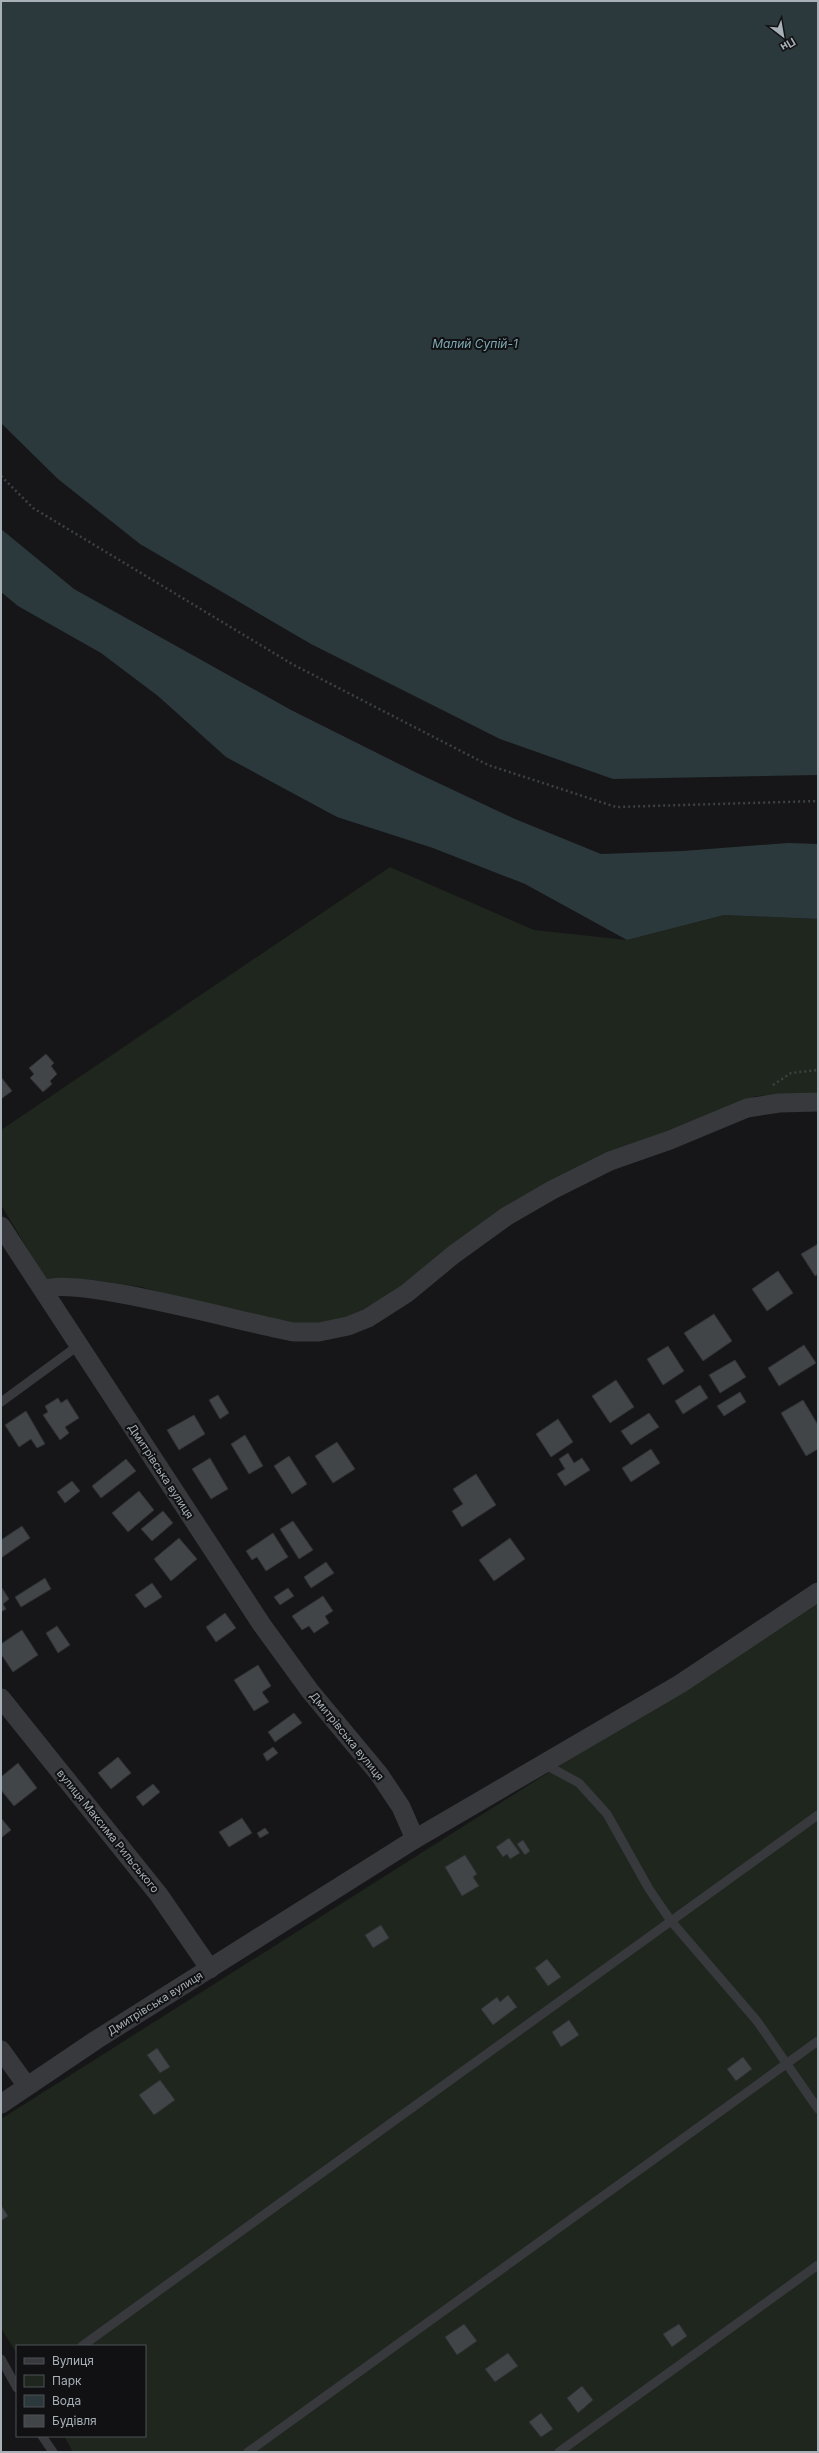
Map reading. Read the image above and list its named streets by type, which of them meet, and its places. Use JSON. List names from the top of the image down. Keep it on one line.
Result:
{"streets":{"street":["Дмитрівська вулиця","вулиця Максима Рильського"]},"crossings":[["Дмитрівська вулиця","вулиця Максима Рильського"]],"water":["Малий Супій-1"],"legend":["Вулиця","Парк","Вода","Будівля"],"north":"bottom right"}
